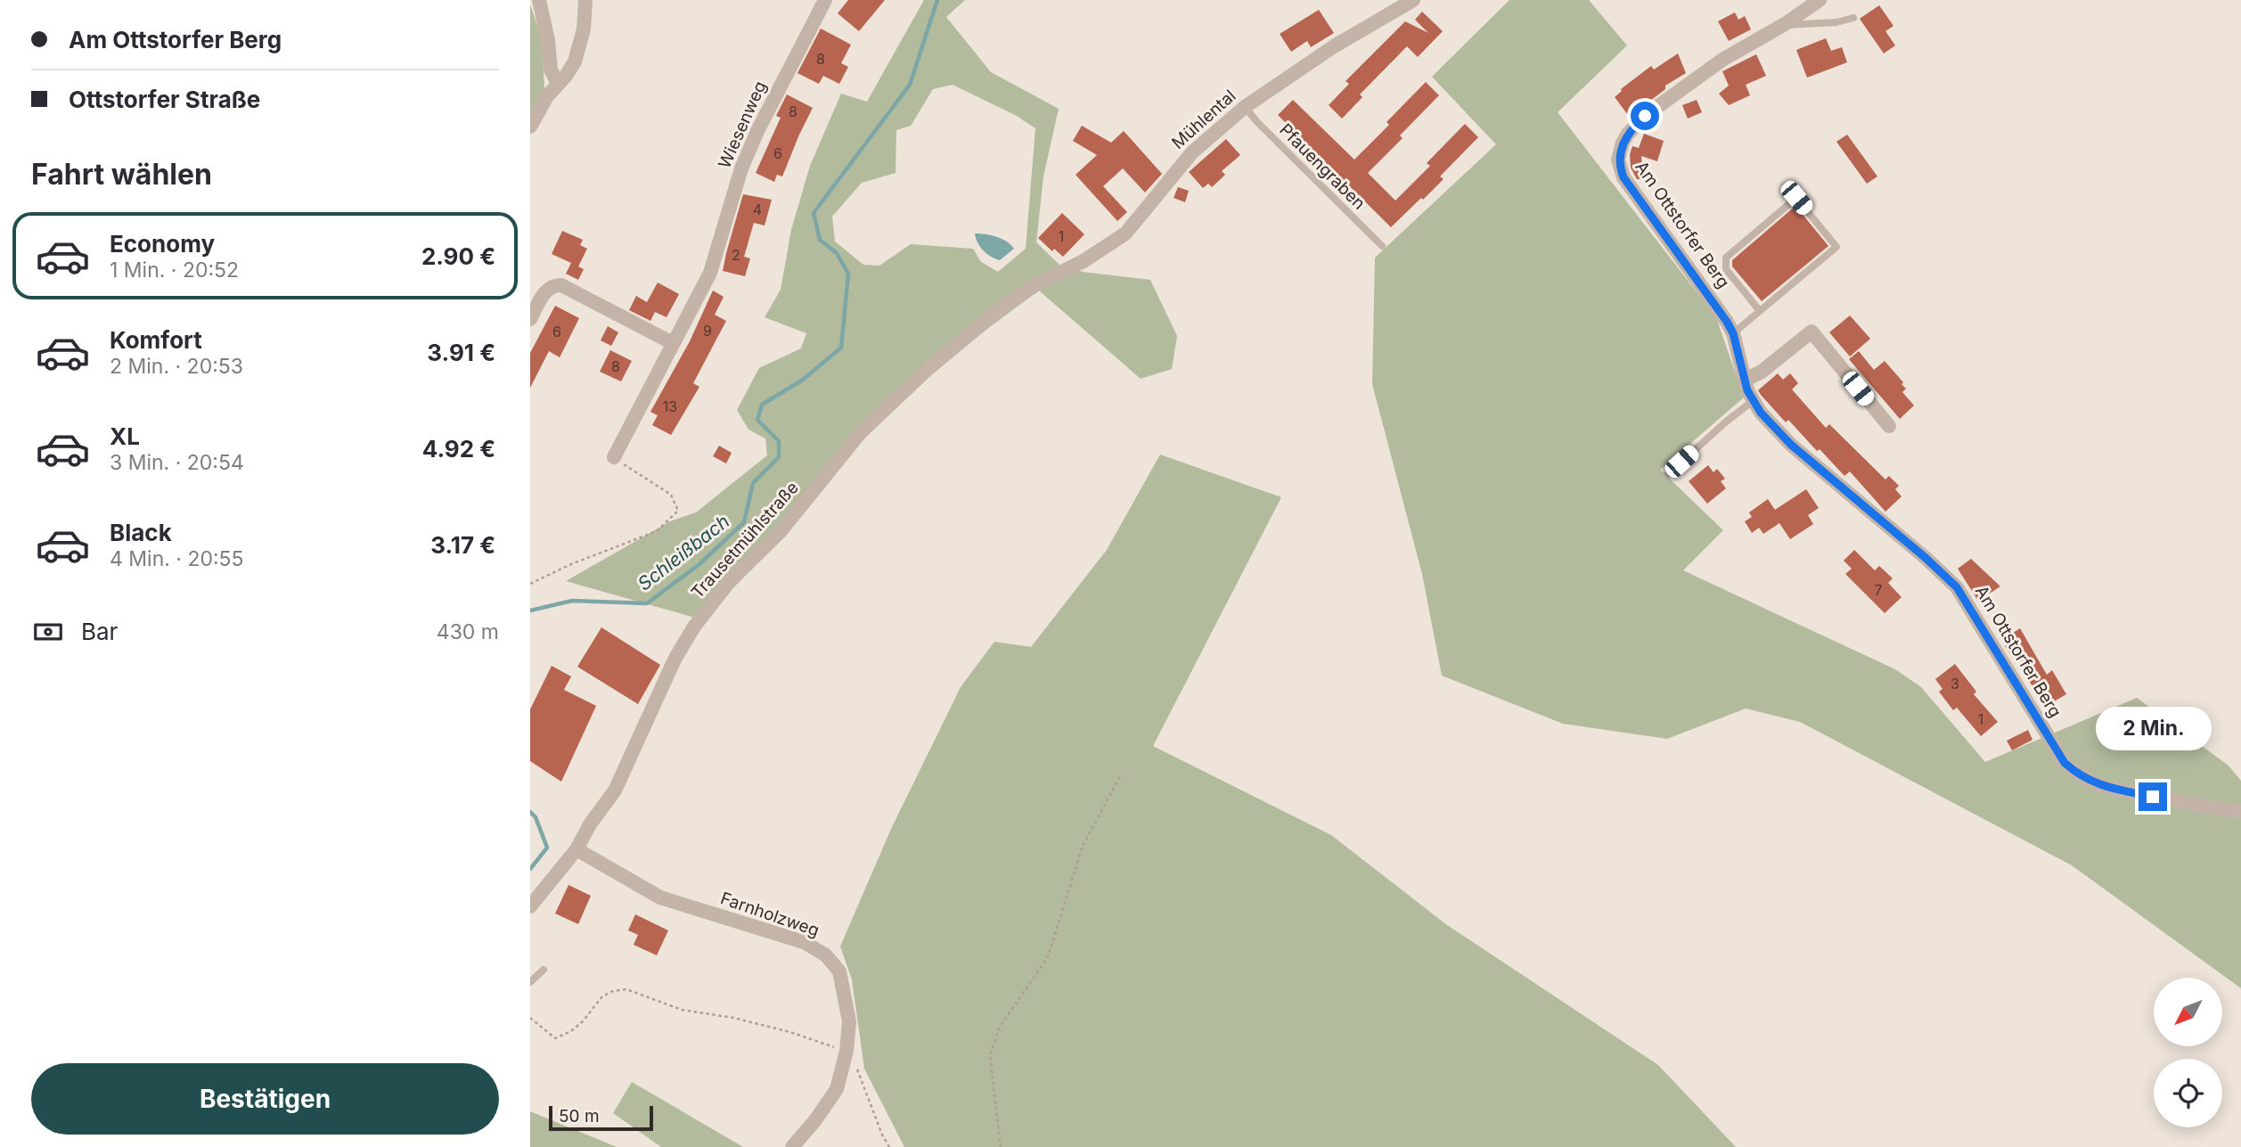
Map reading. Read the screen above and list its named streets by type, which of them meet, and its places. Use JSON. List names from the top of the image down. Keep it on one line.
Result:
{"streets":{"street":["Mühlental","Wiesenweg","Am Ottstorfer Berg","Trausetmühlstraße","Farnholzweg"],"lane":["Pfauengraben"]},"crossings":[["Mühlental","Pfauengraben"],["Mühlental","Trausetmühlstraße"],["Trausetmühlstraße","Farnholzweg"]],"water":["Schleißbach"],"house_numbers":["8","8","6","4","1","2","9","6","8","13","7","3","1"],"scale_bar":"50 m","north":"bottom left","page":{"banner":["Am Ottstorfer Berg","Ottstorfer Straße"],"heading":"Fahrt wählen","list":[{"name":"Economy","note":"1 Min. · 20:52","value":"2.90 €"},{"name":"Komfort","note":"2 Min. · 20:53","value":"3.91 €"},{"name":"XL","note":"3 Min. · 20:54","value":"4.92 €"},{"name":"Black","note":"4 Min. · 20:55","value":"3.17 €"}],"pay":["Bar","430 m"],"bubble":"2 Min.","buttons":"Bestätigen","scale":"50 m"}}
